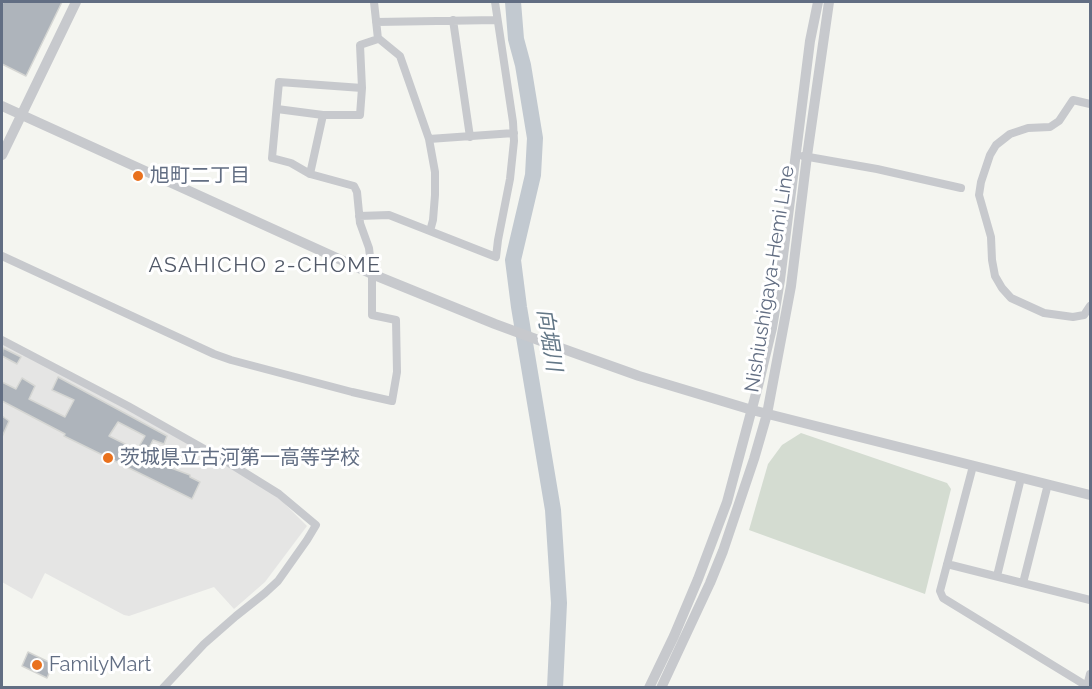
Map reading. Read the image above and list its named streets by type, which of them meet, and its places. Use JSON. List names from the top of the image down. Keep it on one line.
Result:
{"streets":{"street":["Nishiushigaya-Hemi Line"]},"districts":["ASAHICHO 2-CHOME"],"water":["向堀川"],"places":["旭町二丁目","茨城県立古河第一高等学校","FamilyMart"]}
